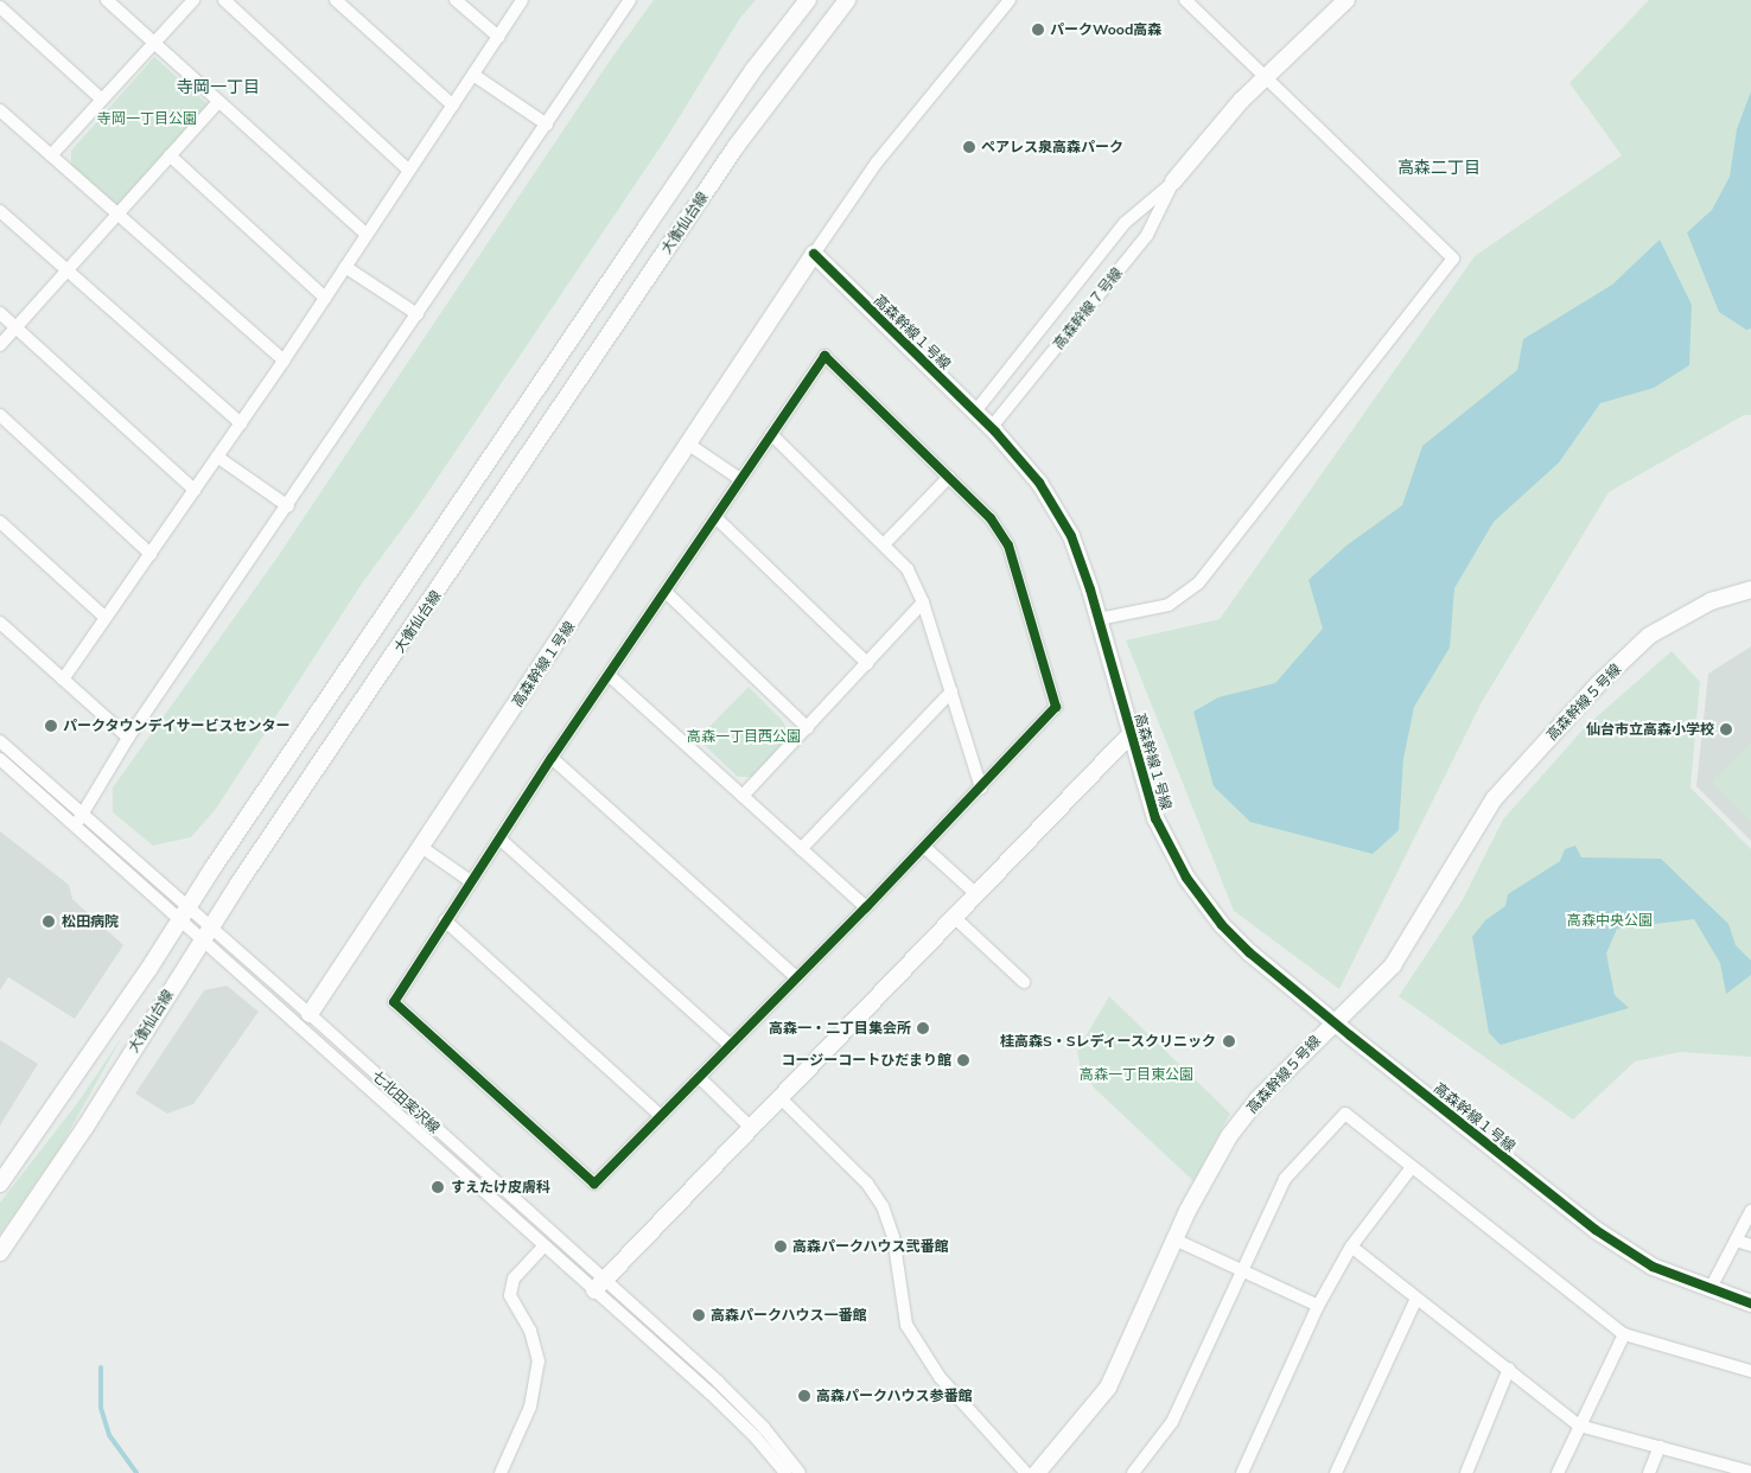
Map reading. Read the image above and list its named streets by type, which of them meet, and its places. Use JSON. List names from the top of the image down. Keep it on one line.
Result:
{"streets":{"street":["大衡仙台線","高森幹線７号線","高森幹線１号線","高森幹線５号線","七北田実沢線"]},"crossings":[["大衡仙台線","七北田実沢線"],["高森幹線７号線","高森幹線１号線"],["高森幹線１号線","高森幹線５号線"],["高森幹線１号線","七北田実沢線"]],"districts":["寺岡一丁目","高森二丁目"],"parks":["寺岡一丁目公園","高森一丁目西公園","高森中央公園","高森一丁目東公園"],"places":["パークWood高森","ペアレス泉高森パーク","パークタウンデイサービスセンター","仙台市立高森小学校","松田病院","高森一・二丁目集会所","桂高森S・Sレディースクリニック","コージーコートひだまり館","すえたけ皮膚科","高森パークハウス弐番館","高森パークハウス一番館","高森パークハウス参番館"]}
